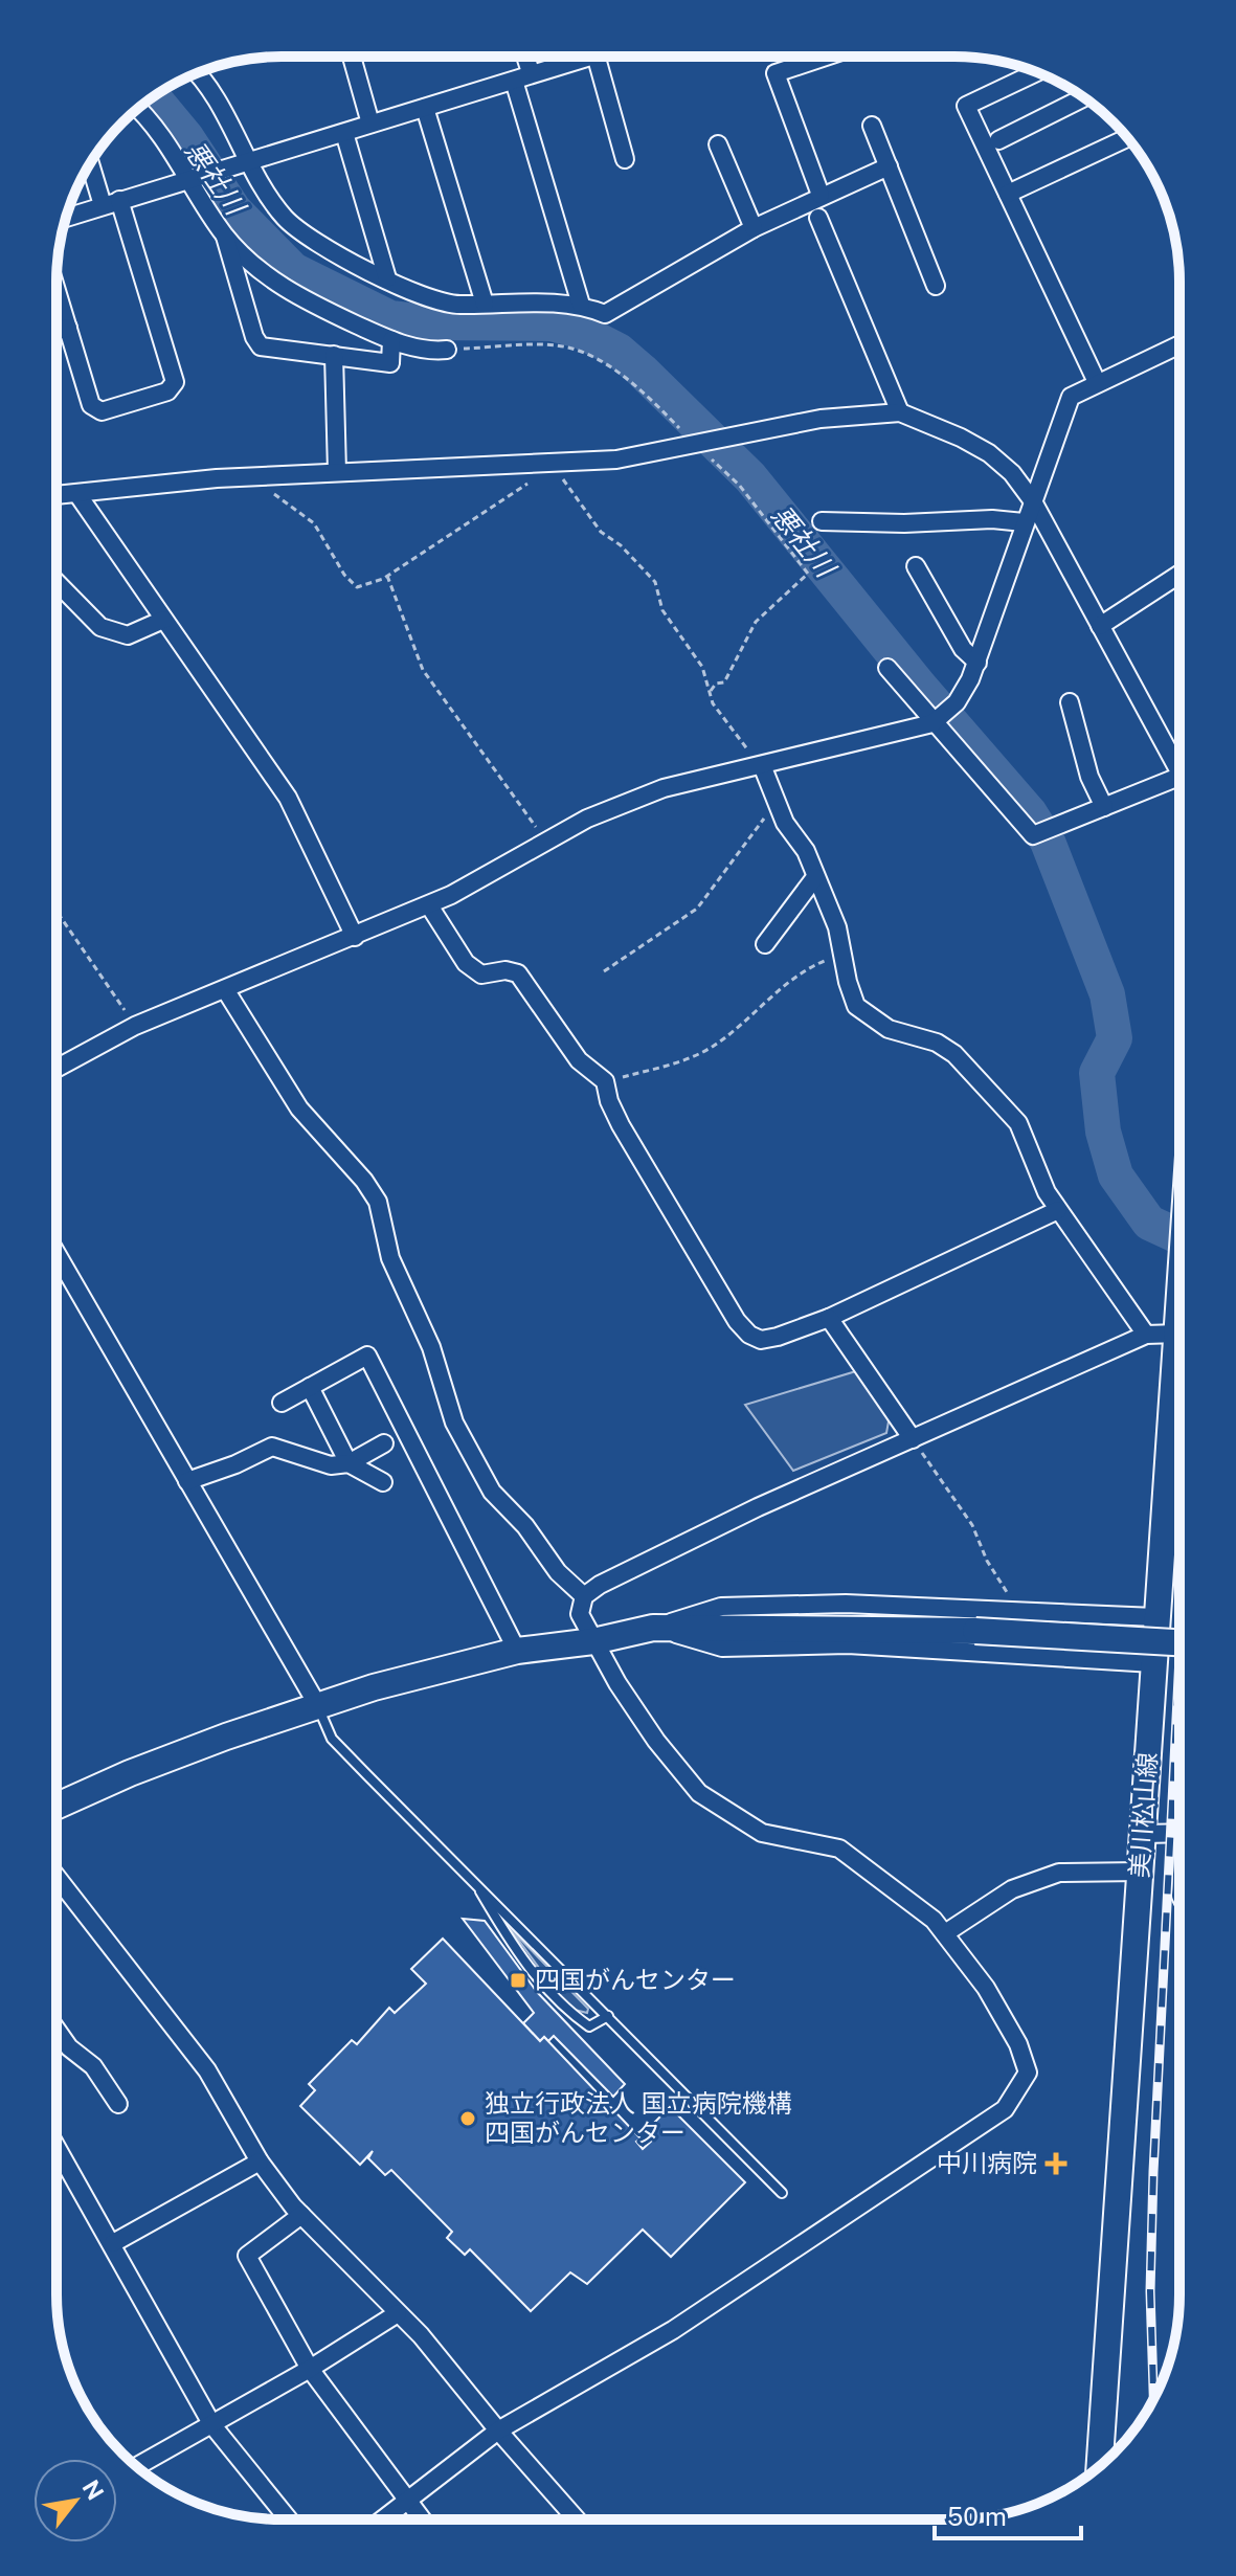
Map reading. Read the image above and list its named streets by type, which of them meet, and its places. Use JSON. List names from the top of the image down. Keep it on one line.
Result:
{"streets":{"main road":["美川松山線"]},"water":["悪社川"],"places":{"transit":["四国がんセンター"],"other":["独立行政法人 国立病院機構 四国がんセンター"],"health":["中川病院"]},"scale_bar":"50 m","north":"top right"}
